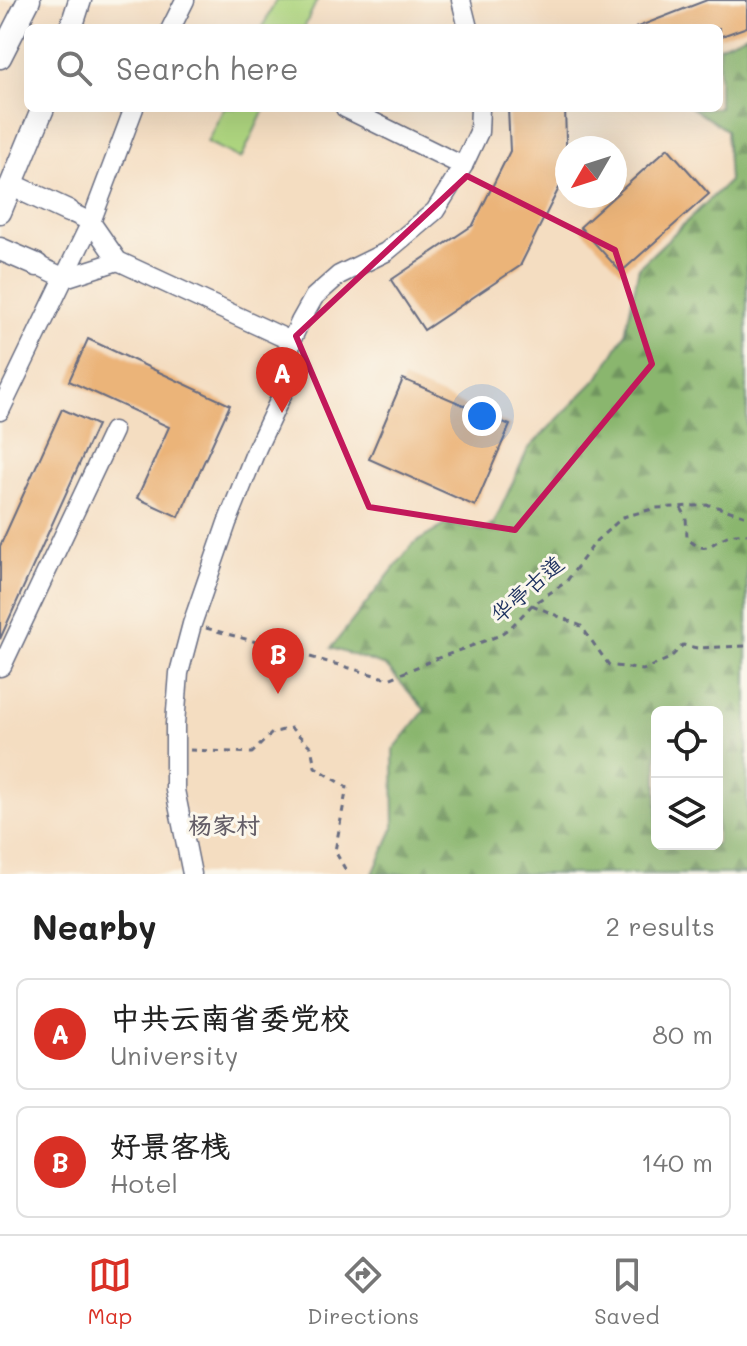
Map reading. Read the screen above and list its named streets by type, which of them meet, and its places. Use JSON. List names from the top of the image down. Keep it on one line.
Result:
{"streets":{"path":["华亭古道"]},"districts":["杨家村"],"north":"bottom left","page":{"search":"Search here","pins":["A","B"],"heading":["Nearby","2 results"],"list":[{"mark":"A","name":"中共云南省委党校","note":"University","value":"80 m"},{"mark":"B","name":"好景客栈","note":"Hotel","value":"140 m"}],"nav":["Map","Directions","Saved"]}}
